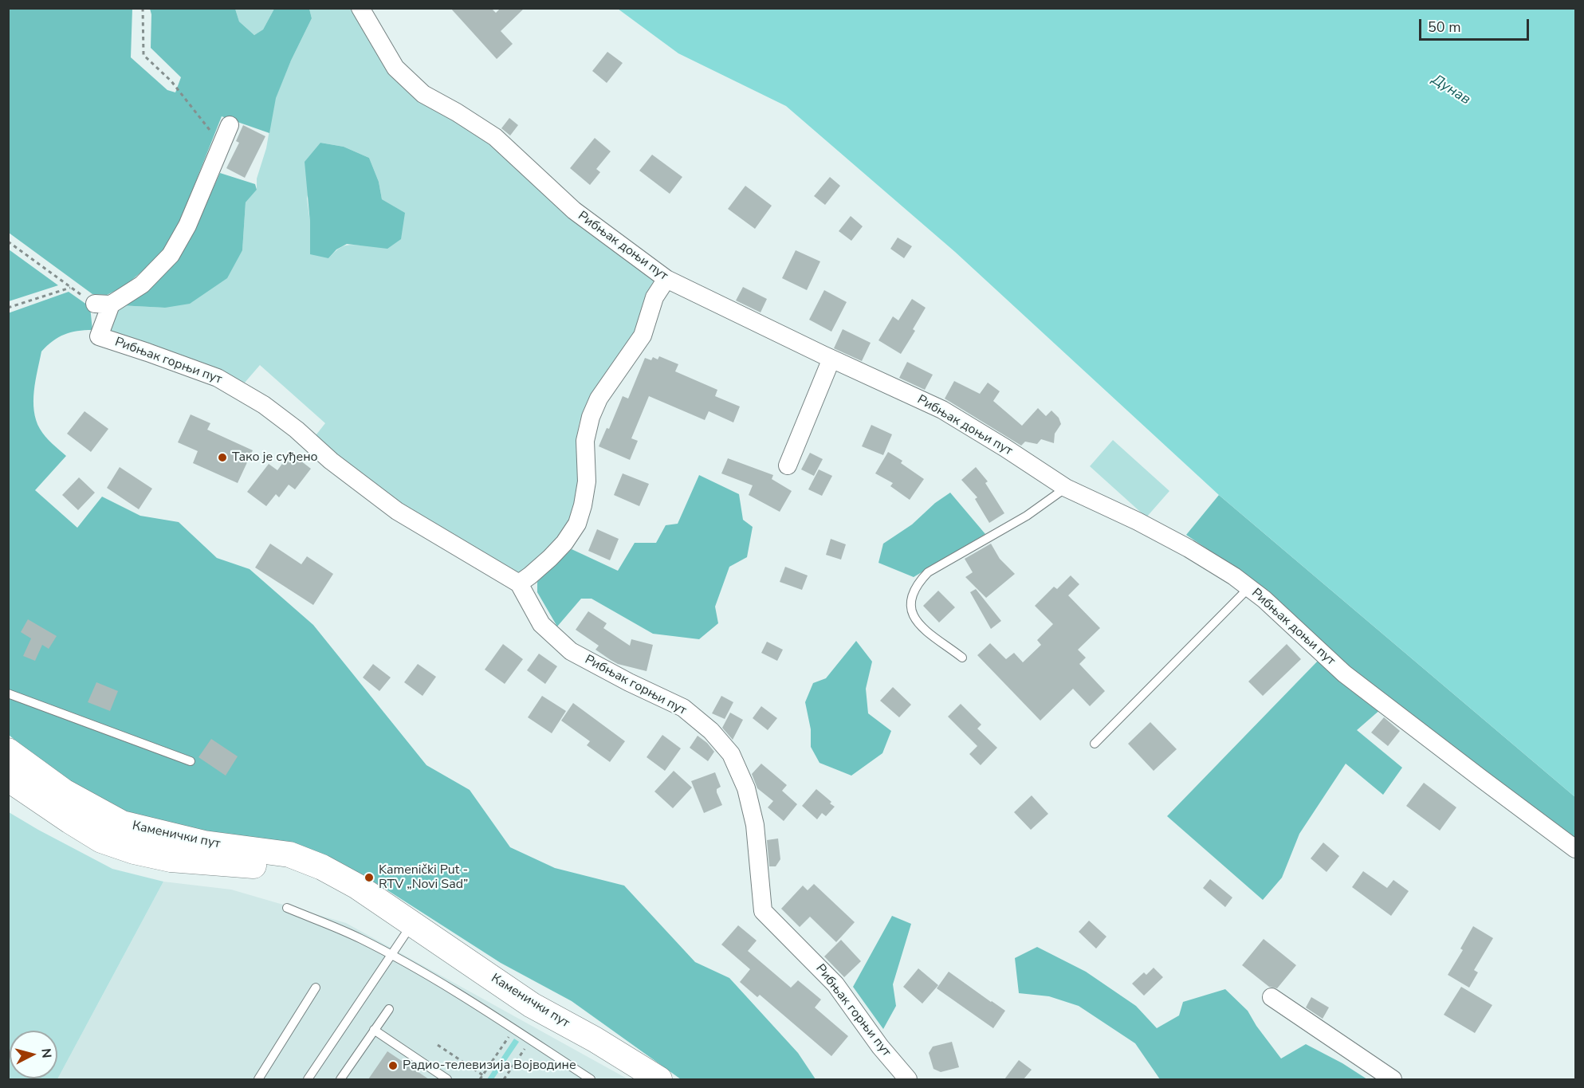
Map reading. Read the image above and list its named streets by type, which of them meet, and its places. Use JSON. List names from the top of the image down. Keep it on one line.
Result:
{"streets":{"main road":["Каменички пут"],"street":["Рибњак доњи пут","Рибњак горњи пут"]},"water":["Дунав"],"places":["Тако је суђено","Kamenički Put - RTV „Novi Sad”","Радио-телевизија Војводине"],"scale_bar":"50 m","north":"right"}
